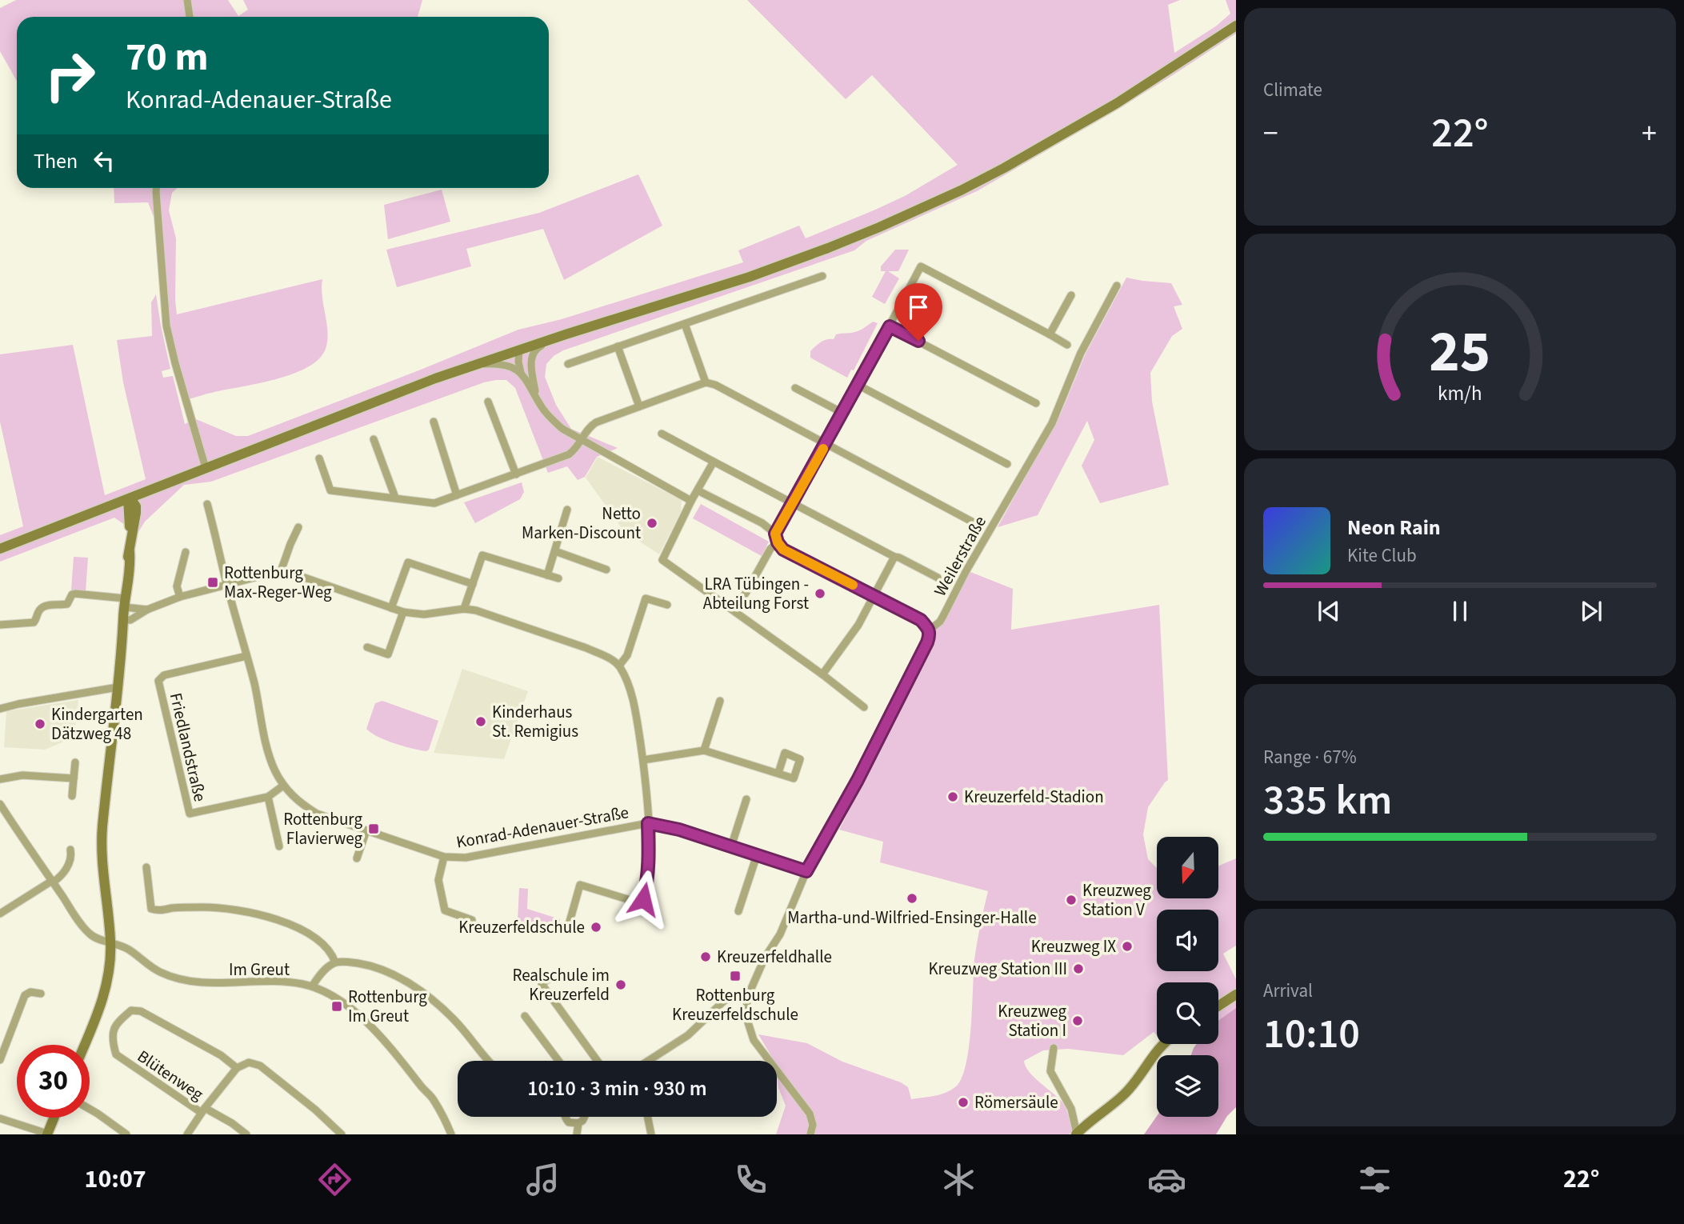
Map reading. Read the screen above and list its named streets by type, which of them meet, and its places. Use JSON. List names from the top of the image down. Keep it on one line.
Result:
{"streets":{"street":["Weilerstraße","Friedlandstraße","Konrad-Adenauer-Straße","Im Greut","Blütenweg"]},"crossings":[["Weilerstraße","Konrad-Adenauer-Straße"],["Friedlandstraße","Konrad-Adenauer-Straße"]],"places":{"other":["Netto Marken-Discount","LRA Tübingen - Abteilung Forst","Kinderhaus St. Remigius","Kindergarten Dätzweg 48","Kreuzerfeld-Stadion","Martha-und-Wilfried-Ensinger-Halle","Kreuzweg Station V","Kreuzerfeldschule","Kreuzweg IX","Kreuzerfeldhalle","Kreuzweg Station III","Realschule im Kreuzerfeld","Kreuzweg Station I","Römersäule"],"transit":["Rottenburg Max-Reger-Weg","Rottenburg Flavierweg","Rottenburg Kreuzerfeldschule","Rottenburg Im Greut"]},"north":"bottom","page":{"tile":["Climate",["Range · 67%","335 km"],["Arrival","10:10"]],"turn":["70 m","Konrad-Adenauer-Straße"],"heat":["−","22°","+"],"then":"Then","song":["Neon Rain","Kite Club"],"limit":"30","trip":"10:10 · 3 min · 930 m","tabs":["10:07","22°"],"gauge":["25","km/h"]}}
